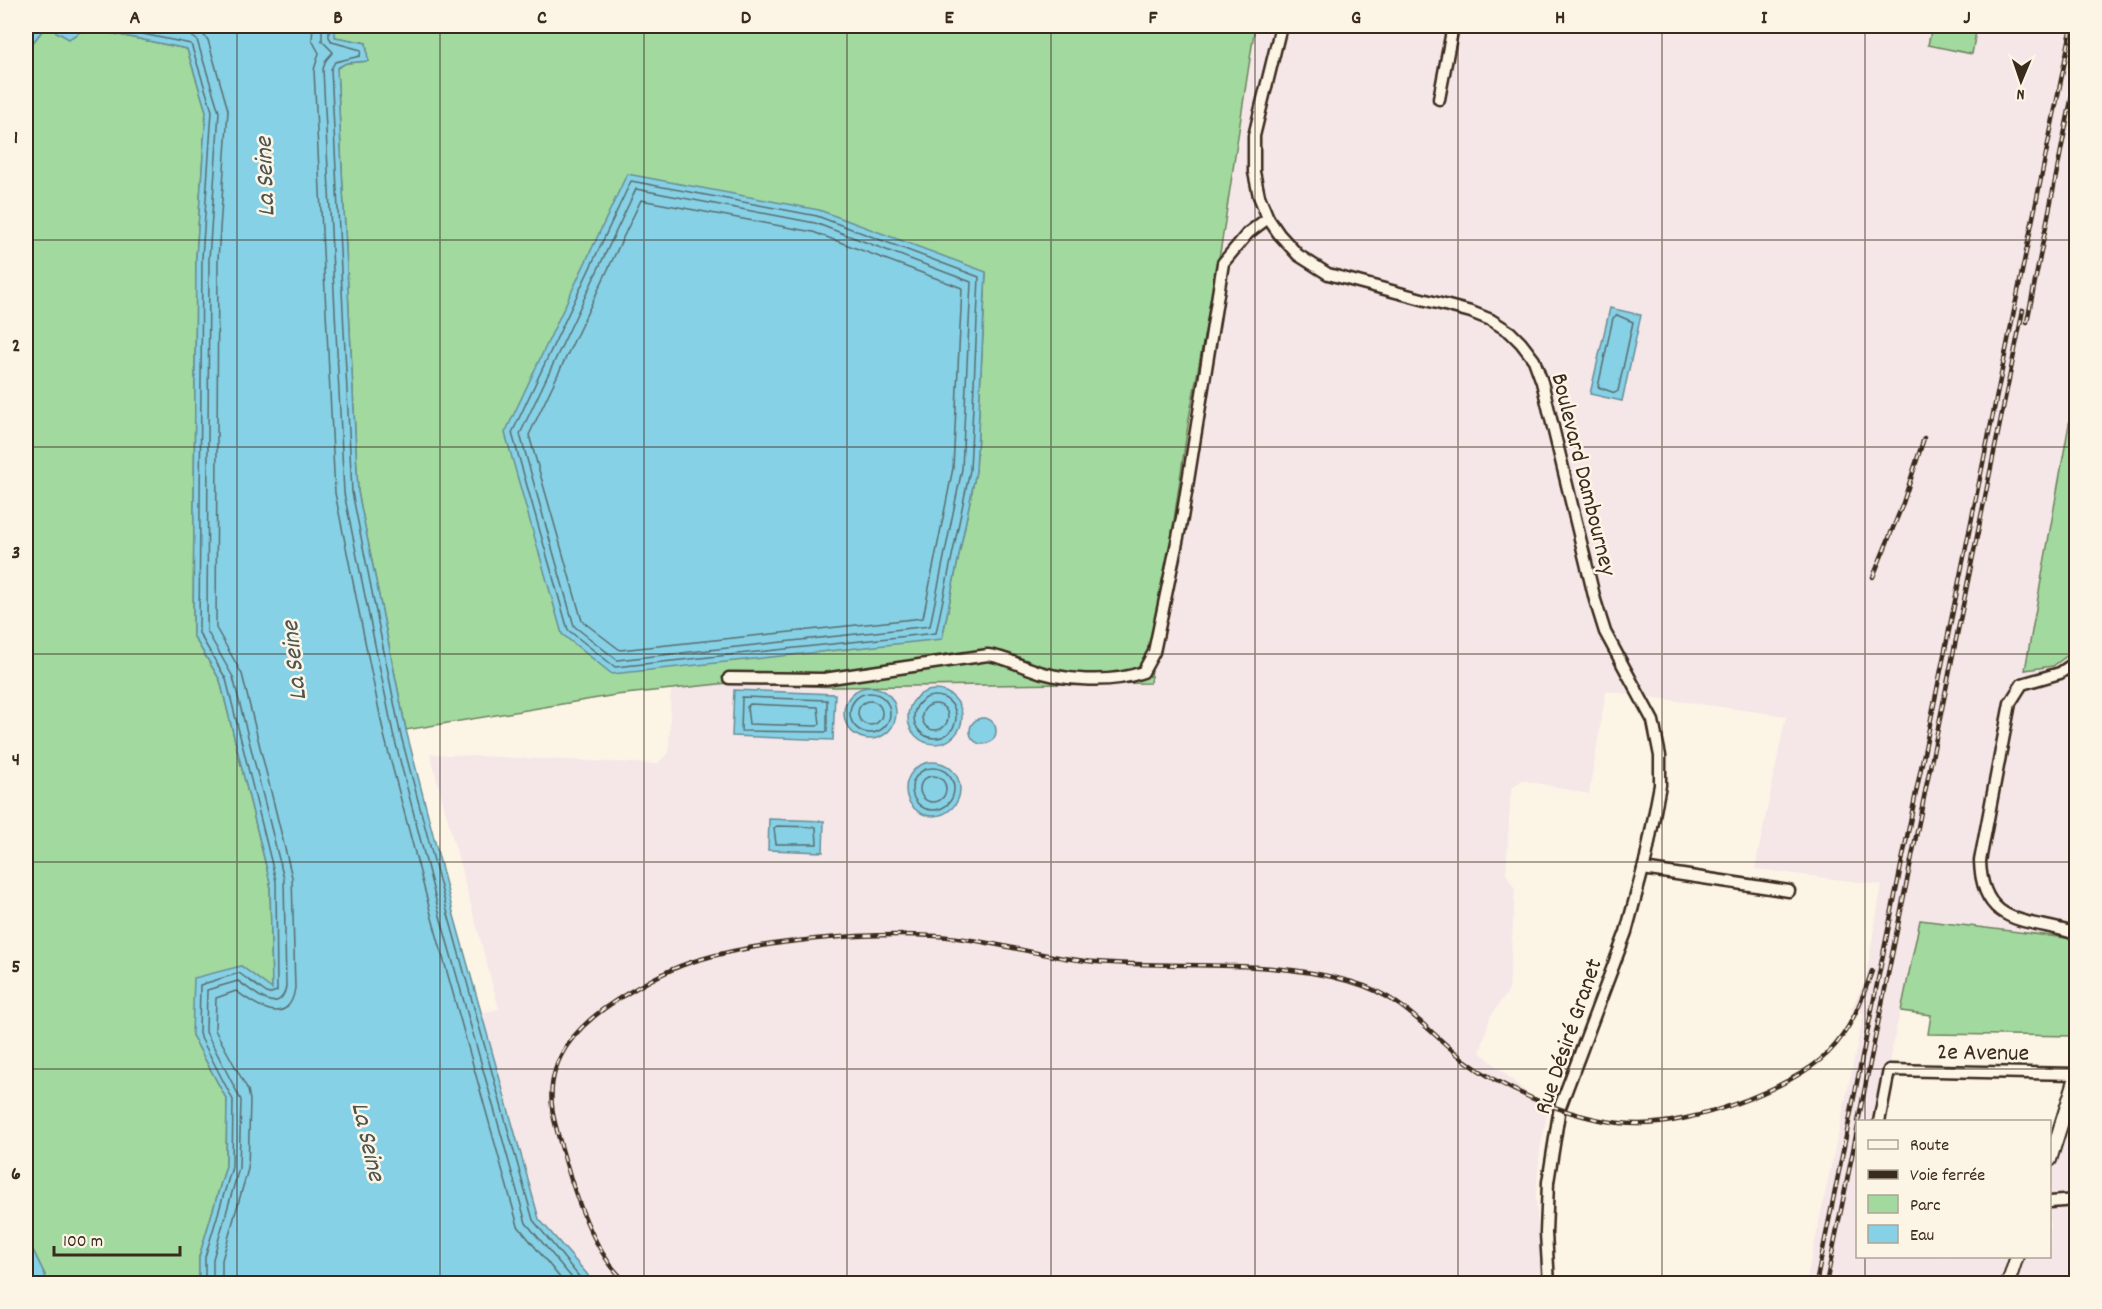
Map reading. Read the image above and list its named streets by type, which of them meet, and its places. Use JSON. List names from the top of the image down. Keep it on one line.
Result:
{"streets":{"street":["Boulevard Dambourney","Rue Désiré Granet","2e Avenue"]},"crossings":[["Boulevard Dambourney","Rue Désiré Granet"]],"water":["La Seine"],"legend":["Route","Voie ferrée","Parc","Eau"],"scale_bar":"100 m","north":"bottom","grid":{"columns":["A","B","C","D","E","F","G","H","I","J"],"rows":["1","2","3","4","5","6"]}}
